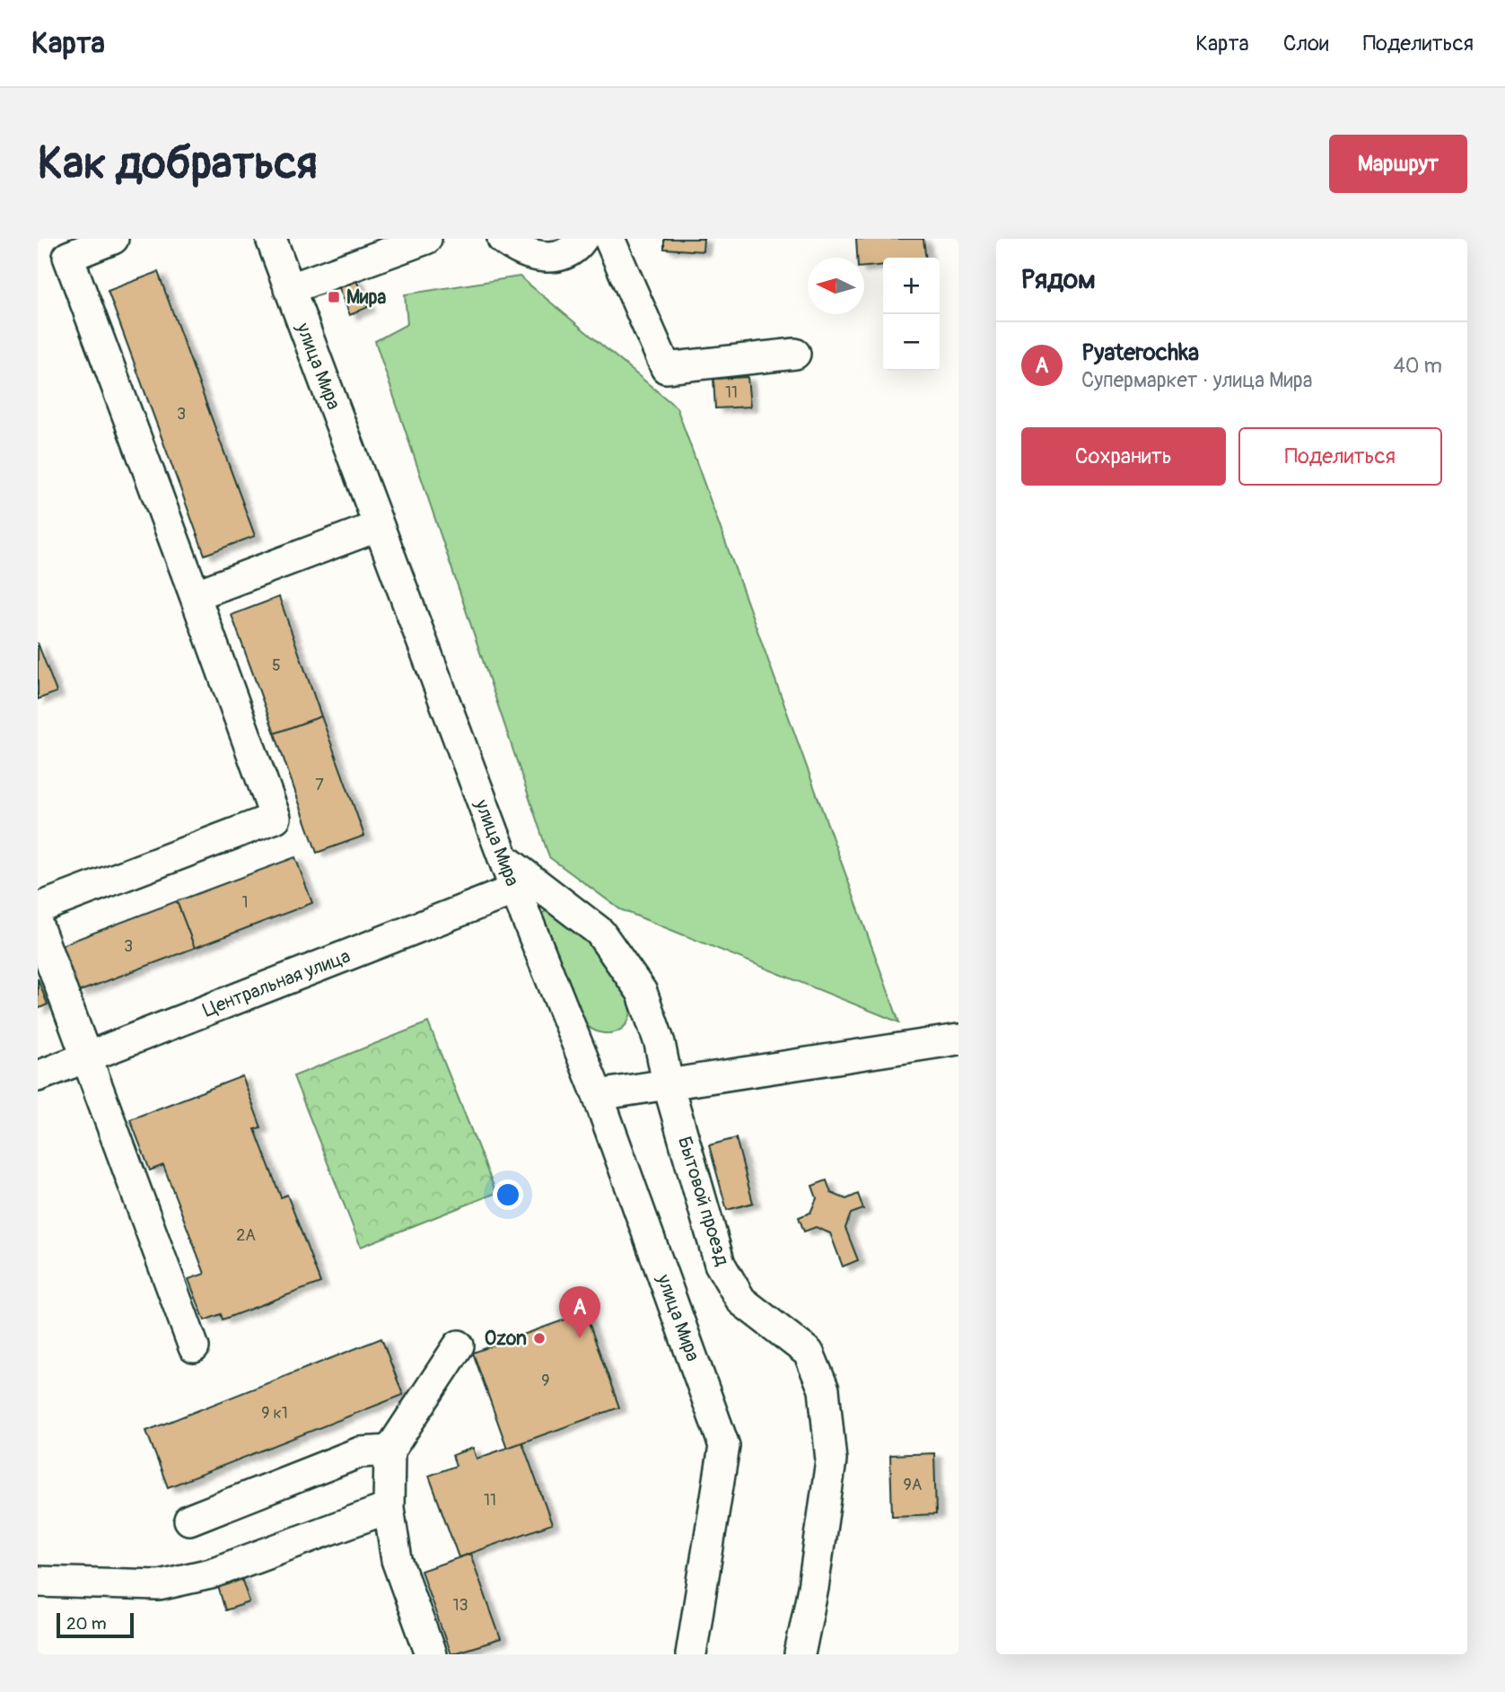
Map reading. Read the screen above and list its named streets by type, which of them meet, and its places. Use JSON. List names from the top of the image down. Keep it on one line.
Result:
{"streets":{"street":["улица Мира","Центральная улица","Бытовой проезд"]},"crossings":[["улица Мира","Центральная улица"],["улица Мира","Бытовой проезд"]],"places":{"transit":["Мира"],"other":["Ozon"]},"house_numbers":["11","3","5","7","1","3","2А","9","9 к1","9А","11","13"],"scale_bar":"20 m","north":"left","page":{"header":"Карта","nav":["Карта","Слои","Поделиться"],"buttons":["Маршрут",["Сохранить","Поделиться"]],"title":"Как добраться","heading":"Рядом","map_buttons":["+","−"],"list":[{"mark":"A","name":"Pyaterochka","note":"Супермаркет · улица Мира","value":"40 m"}],"pins":"A","scale":"20 m"}}
